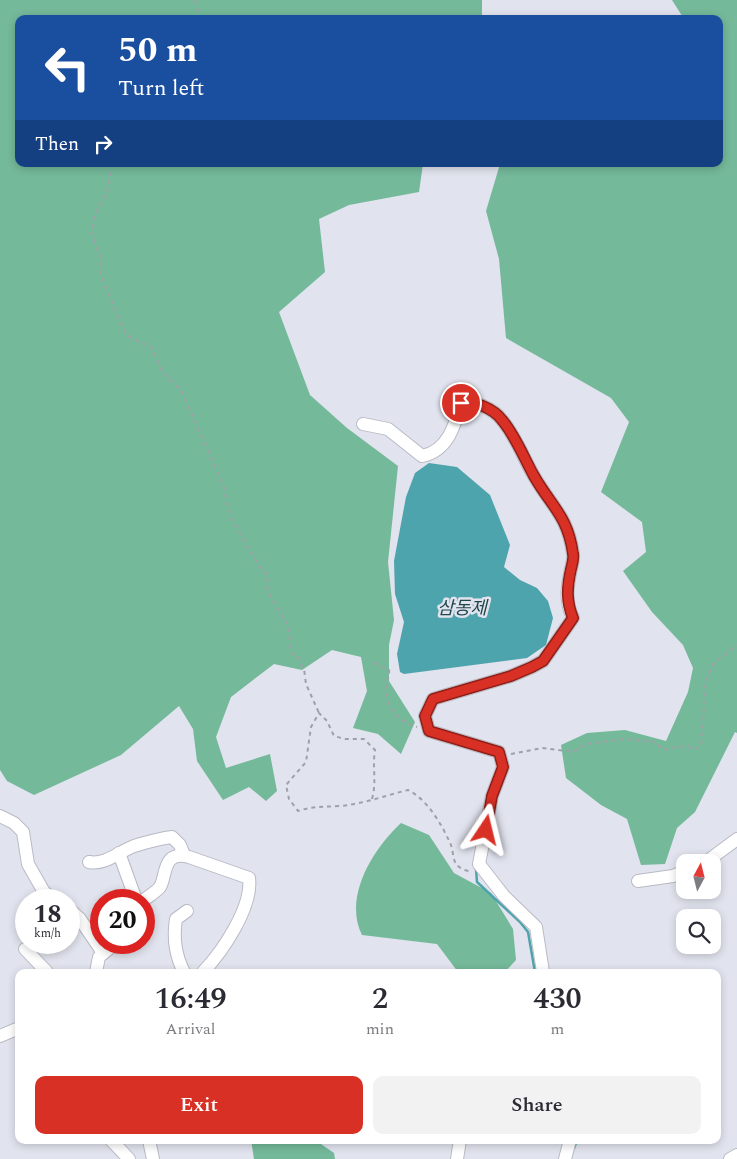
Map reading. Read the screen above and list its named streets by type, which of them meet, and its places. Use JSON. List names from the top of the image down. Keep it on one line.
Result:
{"water":["삼동제"],"north":"top","page":{"turn":["50 m","Turn left"],"then":"Then","speed":"18 km/h","limit":"20","eta":["16:49","Arrival","2","min","430","m"],"buttons":["Exit","Share"]}}
